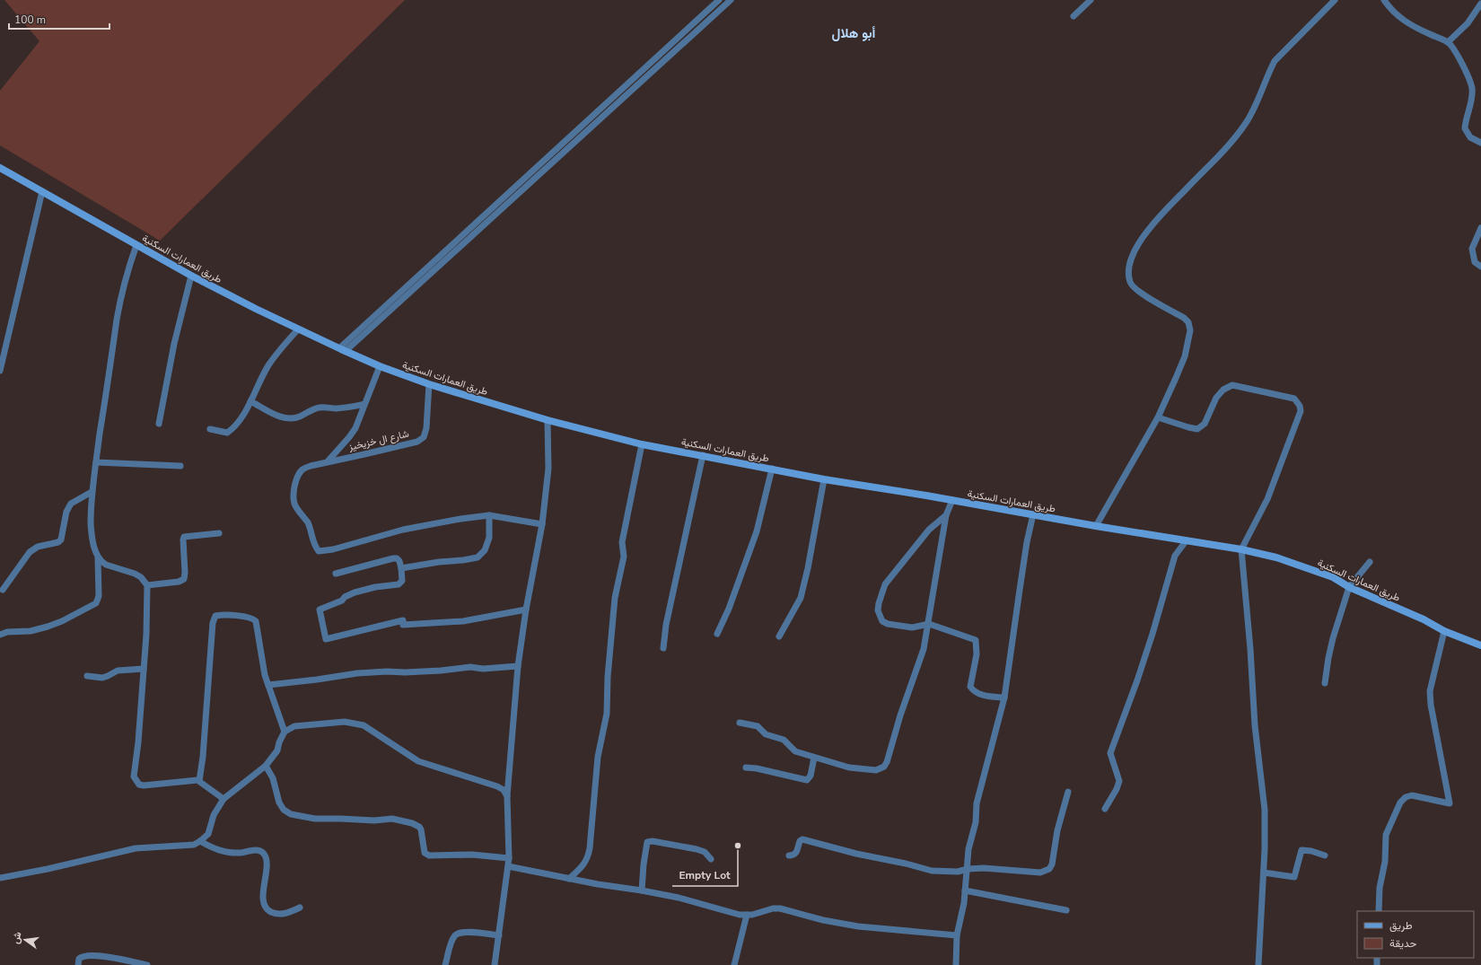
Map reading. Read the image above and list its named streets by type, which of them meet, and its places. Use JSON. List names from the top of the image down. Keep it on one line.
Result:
{"streets":{"main road":["طريق العمارات السكنية"],"street":["شارع ال خزيخيز"]},"crossings":[["طريق العمارات السكنية","شارع ال خزيخيز"]],"districts":["أبو هلال"],"places":["Empty Lot"],"legend":["طريق","حديقة"],"scale_bar":"100 m","north":"left"}
